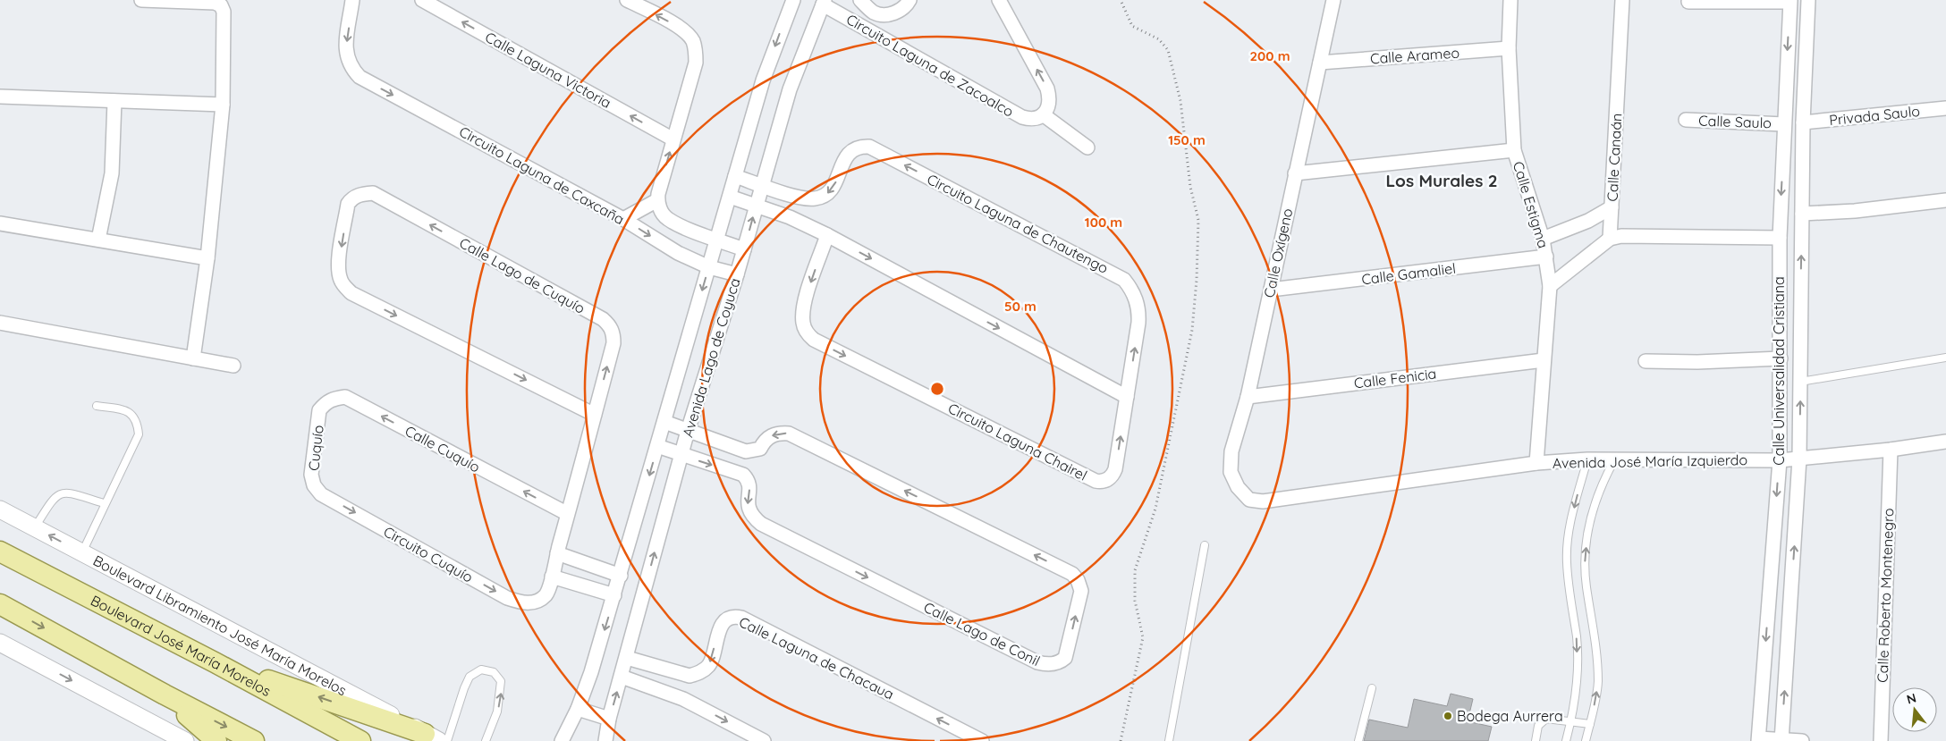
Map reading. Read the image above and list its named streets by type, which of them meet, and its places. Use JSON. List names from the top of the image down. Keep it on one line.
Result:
{"streets":{"main road":["Boulevard José María Morelos"],"street":["Calle Arameo","Circuito Laguna de Zacoalco","Calle Laguna Victoria","Privada Saulo","Calle Saulo","Calle Canaán","Circuito Laguna de Caxcaña","Calle Estigma","Circuito Laguna de Chautengo","Calle Oxígeno","Calle Gamaliel","Calle Lago de Cuquío","Avenida Lago de Coyuca","Calle Universalidad Cristiana","Calle Fenicia","Circuito Laguna Chairel","Cuquío","Calle Cuquío","Avenida José María Izquierdo","Circuito Cuquío","Calle Roberto Montenegro","Boulevard Libramiento José María Morelos","Calle Lago de Conil","Calle Laguna de Chacaua"]},"crossings":[["Calle Arameo","Calle Estigma"],["Calle Arameo","Calle Oxígeno"],["Circuito Laguna de Zacoalco","Avenida Lago de Coyuca"],["Privada Saulo","Calle Universalidad Cristiana"],["Calle Saulo","Calle Universalidad Cristiana"],["Circuito Laguna de Caxcaña","Avenida Lago de Coyuca"],["Calle Estigma","Calle Gamaliel"],["Calle Estigma","Calle Fenicia"],["Calle Estigma","Avenida José María Izquierdo"],["Circuito Laguna de Chautengo","Avenida Lago de Coyuca"],["Circuito Laguna de Chautengo","Circuito Laguna Chairel"],["Calle Oxígeno","Calle Gamaliel"],["Calle Oxígeno","Calle Fenicia"],["Calle Oxígeno","Avenida José María Izquierdo"],["Calle Lago de Cuquío","Calle Cuquío"],["Calle Lago de Cuquío","Circuito Cuquío"],["Avenida Lago de Coyuca","Calle Lago de Conil"],["Calle Universalidad Cristiana","Avenida José María Izquierdo"],["Cuquío","Calle Cuquío"],["Cuquío","Circuito Cuquío"],["Avenida José María Izquierdo","Calle Roberto Montenegro"]],"one_way":["Calle Laguna Victoria","Circuito Laguna de Caxcaña","Calle Cuquío","Circuito Cuquío","Calle Laguna de Chacaua"],"districts":["Los Murales 2"],"places":["Bodega Aurrera"],"north":"top","rings":["200 m","150 m","100 m","50 m"]}
